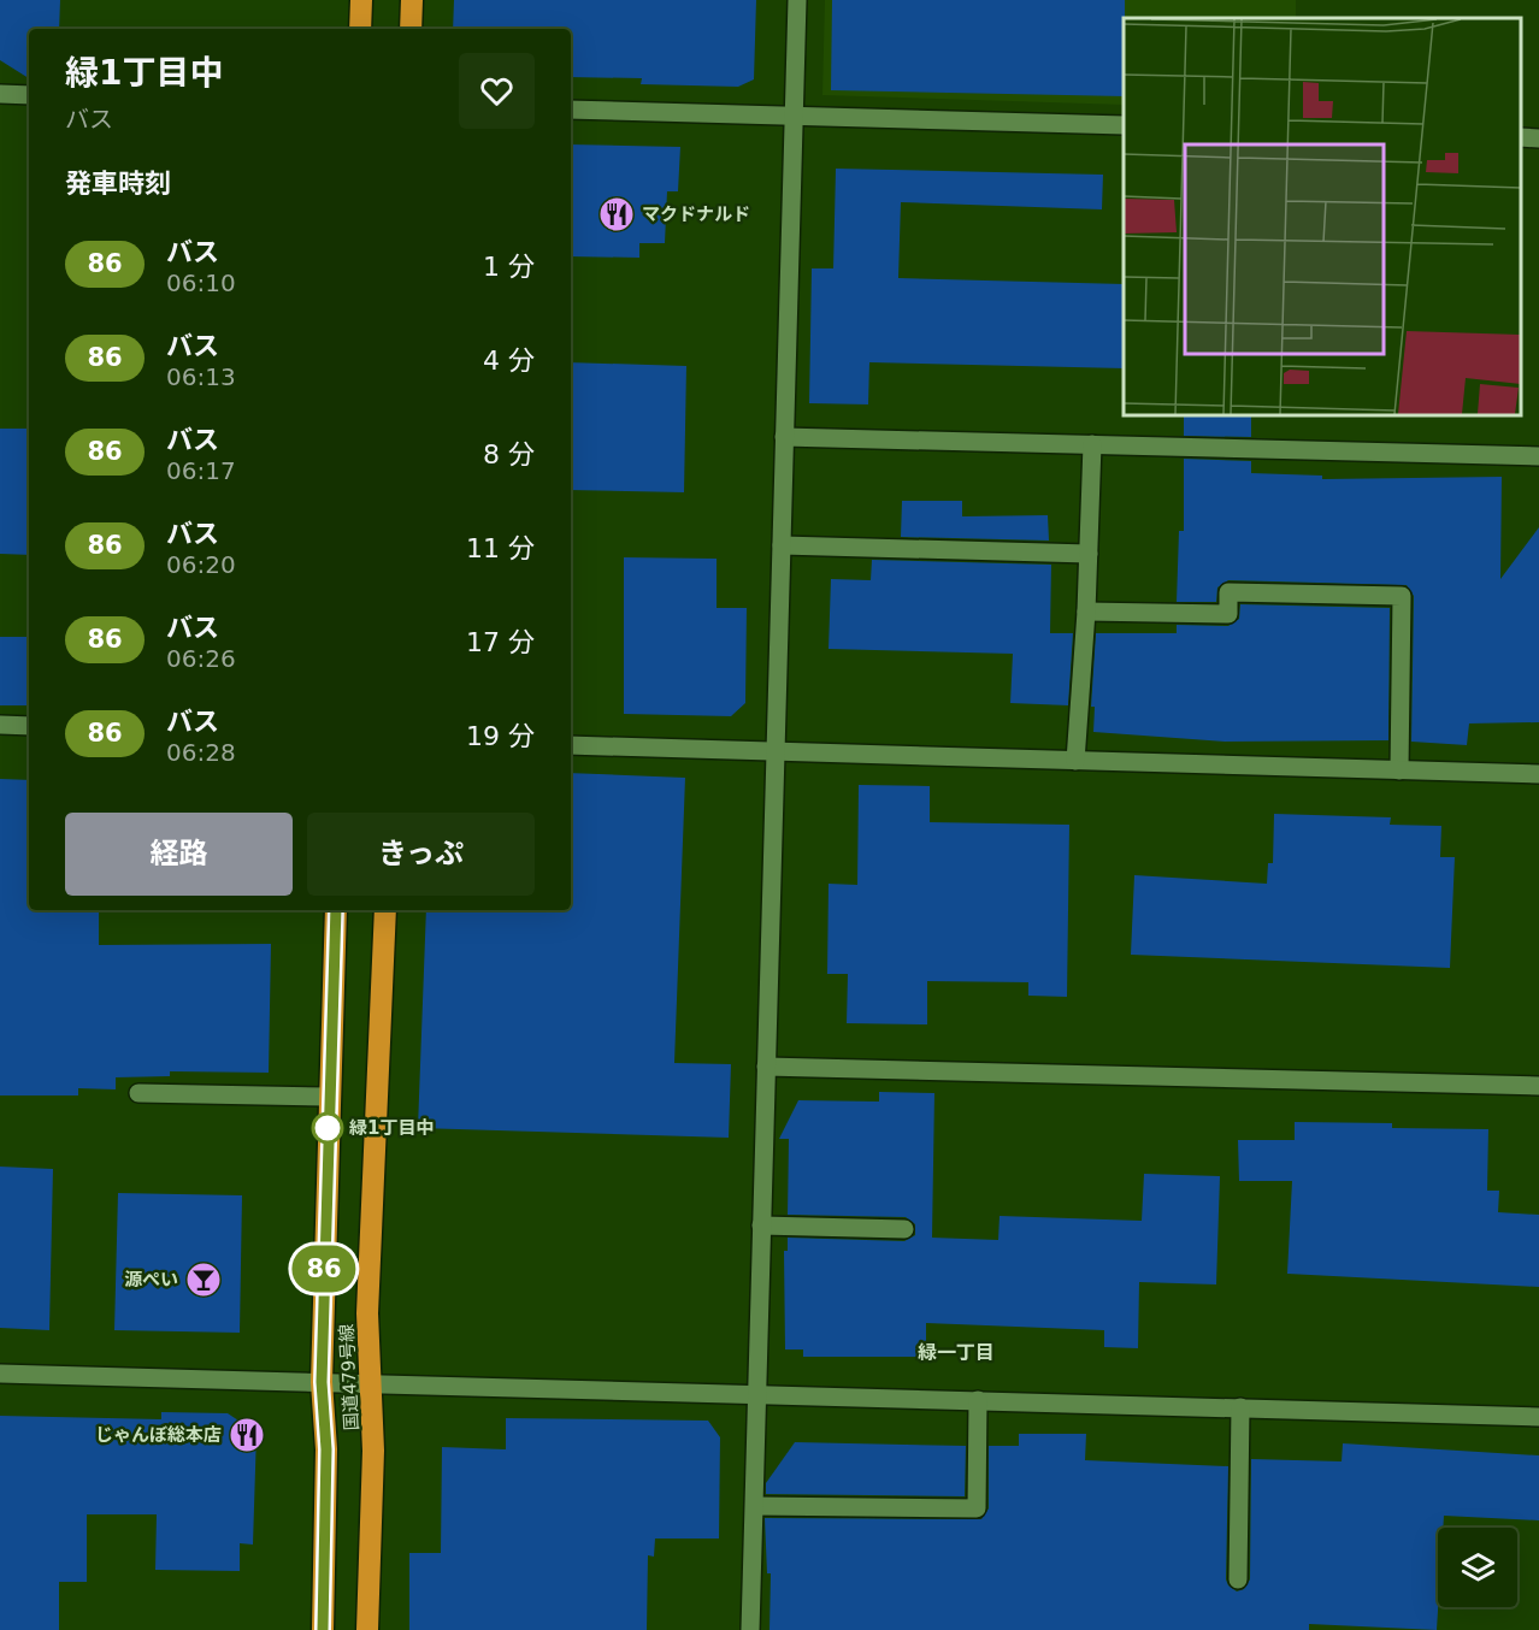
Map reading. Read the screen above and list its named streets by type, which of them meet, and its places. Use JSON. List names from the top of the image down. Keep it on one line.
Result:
{"streets":{"highway":["国道479号線"]},"districts":["緑一丁目"],"places":{"restaurant":["マクドナルド","じゃんぼ総本店"],"other":["緑1丁目中"],"bar":["源ぺい"]},"lines":["bus line 86"],"page":{"on_map":"86","heading":[["緑1丁目中","バス"],"発車時刻"],"list":[{"mark":"86","name":"バス","note":"06:10","value":"1 分"},{"mark":"86","name":"バス","note":"06:13","value":"4 分"},{"mark":"86","name":"バス","note":"06:17","value":"8 分"},{"mark":"86","name":"バス","note":"06:20","value":"11 分"},{"mark":"86","name":"バス","note":"06:26","value":"17 分"},{"mark":"86","name":"バス","note":"06:28","value":"19 分"}],"buttons":["経路","きっぷ"]}}
